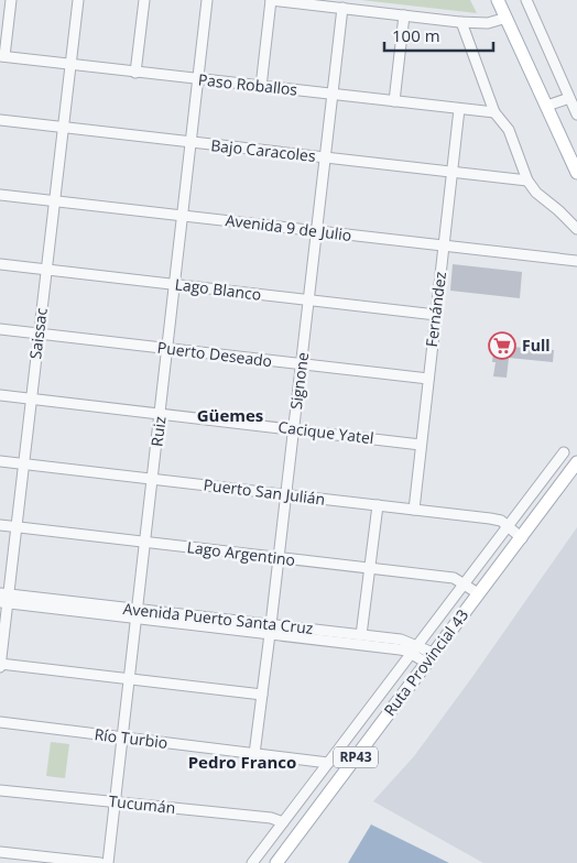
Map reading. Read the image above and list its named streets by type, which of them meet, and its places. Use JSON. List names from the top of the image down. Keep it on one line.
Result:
{"streets":{"main road":["Ruta Provincial 43","RP43"],"street":["Paso Roballos","Bajo Caracoles","Avenida 9 de Julio","Lago Blanco","Fernández","Saissac","Puerto Deseado","Signone","Ruiz","Cacique Yatel","Puerto San Julián","Lago Argentino","Avenida Puerto Santa Cruz","Río Turbio","Tucumán"]},"crossings":[["Paso Roballos","Fernández"],["Paso Roballos","Saissac"],["Paso Roballos","Signone"],["Paso Roballos","Ruiz"],["Bajo Caracoles","Fernández"],["Bajo Caracoles","Saissac"],["Bajo Caracoles","Signone"],["Bajo Caracoles","Ruiz"],["Avenida 9 de Julio","Fernández"],["Avenida 9 de Julio","Saissac"],["Avenida 9 de Julio","Signone"],["Avenida 9 de Julio","Ruiz"],["Lago Blanco","Fernández"],["Lago Blanco","Saissac"],["Lago Blanco","Signone"],["Lago Blanco","Ruiz"],["Fernández","Puerto Deseado"],["Fernández","Cacique Yatel"],["Fernández","Puerto San Julián"],["Saissac","Puerto Deseado"],["Saissac","Cacique Yatel"],["Saissac","Puerto San Julián"],["Saissac","Lago Argentino"],["Saissac","Avenida Puerto Santa Cruz"],["Puerto Deseado","Signone"],["Puerto Deseado","Ruiz"],["Signone","Cacique Yatel"],["Signone","Puerto San Julián"],["Signone","Lago Argentino"],["Signone","Avenida Puerto Santa Cruz"],["Signone","Río Turbio"],["Ruiz","Cacique Yatel"],["Ruiz","Puerto San Julián"],["Ruiz","Lago Argentino"],["Ruiz","Avenida Puerto Santa Cruz"],["Ruiz","Río Turbio"],["Ruiz","Tucumán"],["Puerto San Julián","Ruta Provincial 43"],["Lago Argentino","Ruta Provincial 43"],["Avenida Puerto Santa Cruz","Ruta Provincial 43"]],"districts":["Güemes","Pedro Franco"],"places":{"supermarket":["Full"]},"scale_bar":"100 m"}
